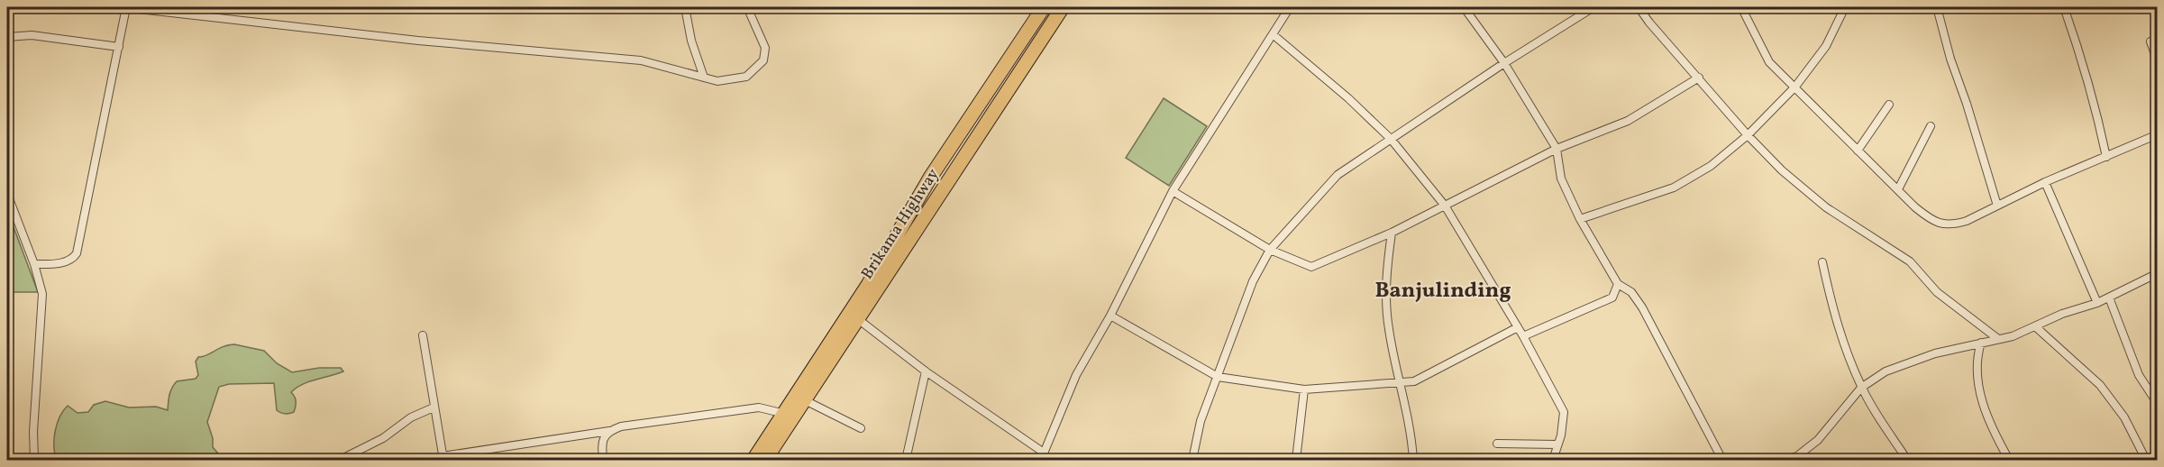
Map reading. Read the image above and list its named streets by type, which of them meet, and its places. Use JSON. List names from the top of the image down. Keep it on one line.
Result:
{"streets":{"highway":["Brikama Highway"]},"districts":["Banjulinding"]}
